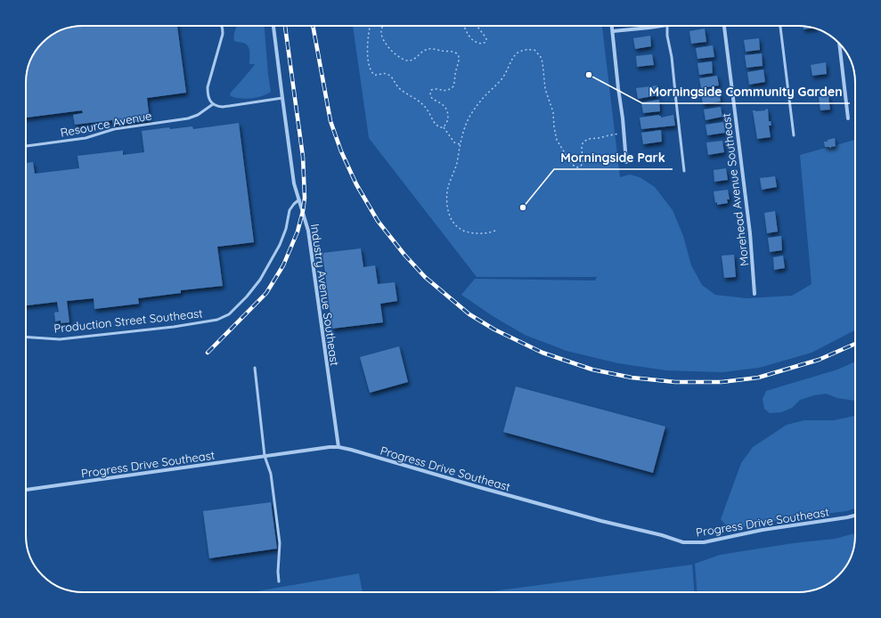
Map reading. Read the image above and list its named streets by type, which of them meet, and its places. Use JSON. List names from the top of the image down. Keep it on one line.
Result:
{"streets":{"street":["Morehead Avenue Southeast","Industry Avenue Southeast","Progress Drive Southeast"],"lane":["Resource Avenue","Production Street Southeast"]},"crossings":[["Industry Avenue Southeast","Production Street Southeast"],["Industry Avenue Southeast","Progress Drive Southeast"]],"places":["Morningside Community Garden","Morningside Park"]}
